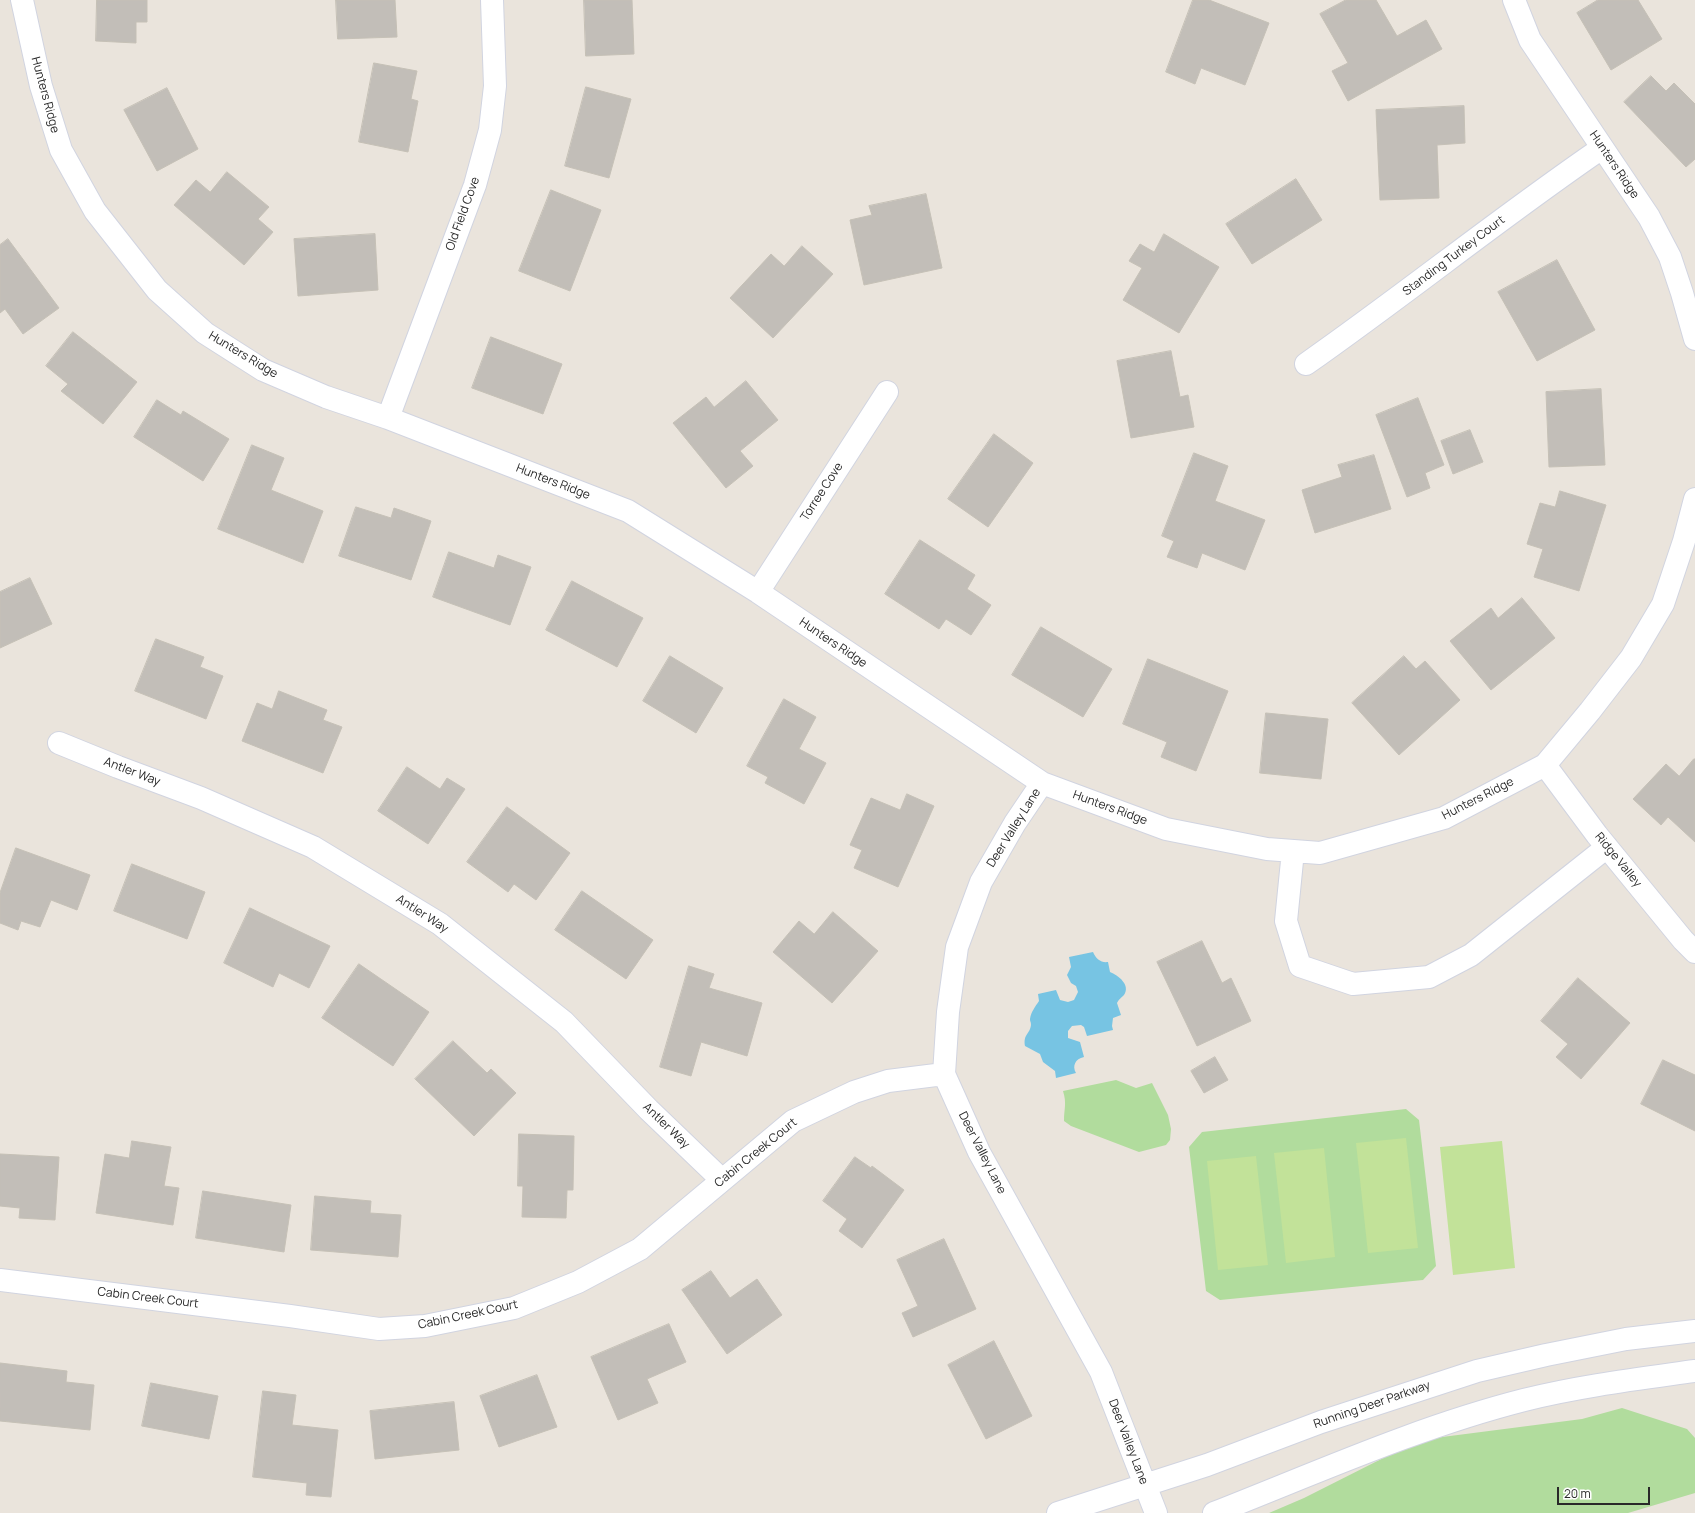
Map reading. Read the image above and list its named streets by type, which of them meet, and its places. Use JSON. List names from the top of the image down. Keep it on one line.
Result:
{"streets":{"street":["Hunters Ridge","Old Field Cove","Standing Turkey Court","Torree Cove","Antler Way","Deer Valley Lane","Ridge Valley","Cabin Creek Court","Running Deer Parkway"]},"crossings":[["Hunters Ridge","Old Field Cove"],["Hunters Ridge","Standing Turkey Court"],["Hunters Ridge","Torree Cove"],["Hunters Ridge","Deer Valley Lane"],["Hunters Ridge","Ridge Valley"],["Antler Way","Cabin Creek Court"],["Deer Valley Lane","Cabin Creek Court"],["Deer Valley Lane","Running Deer Parkway"]],"scale_bar":"20 m"}
